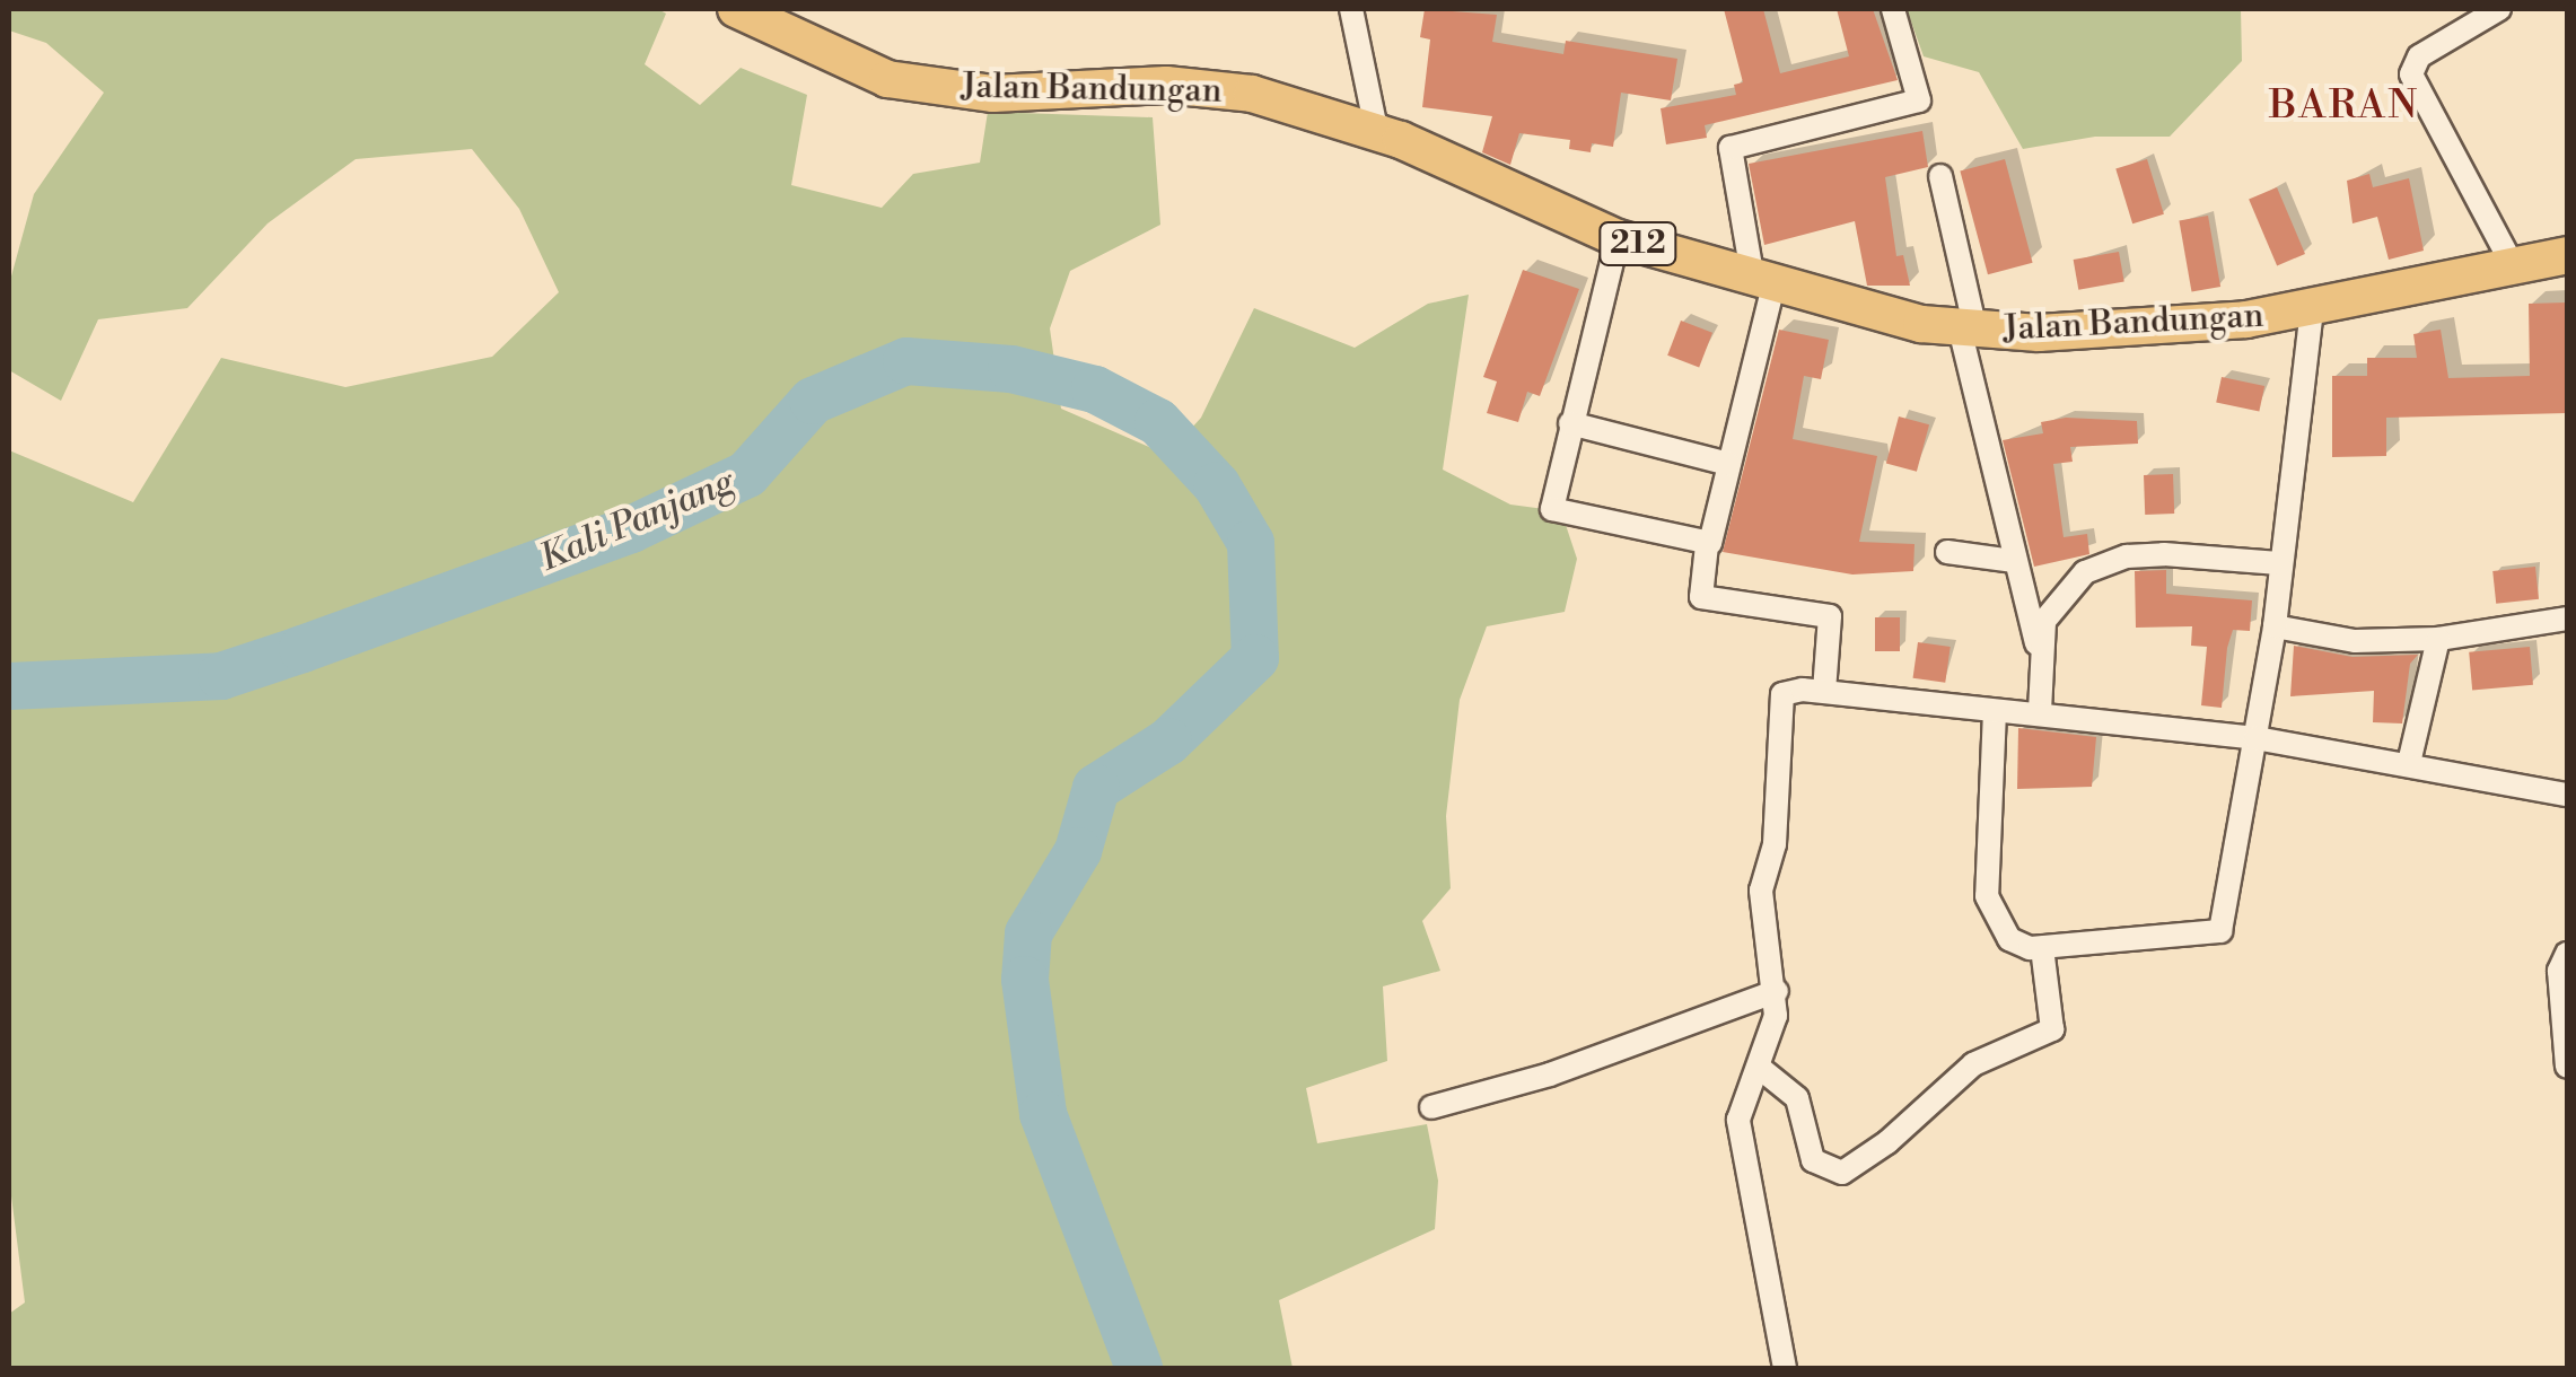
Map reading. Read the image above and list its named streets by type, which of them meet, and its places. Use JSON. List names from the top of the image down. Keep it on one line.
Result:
{"streets":{"main road":["Jalan Bandungan","212"]},"districts":["BARAN"],"water":["Kali Panjang"]}
